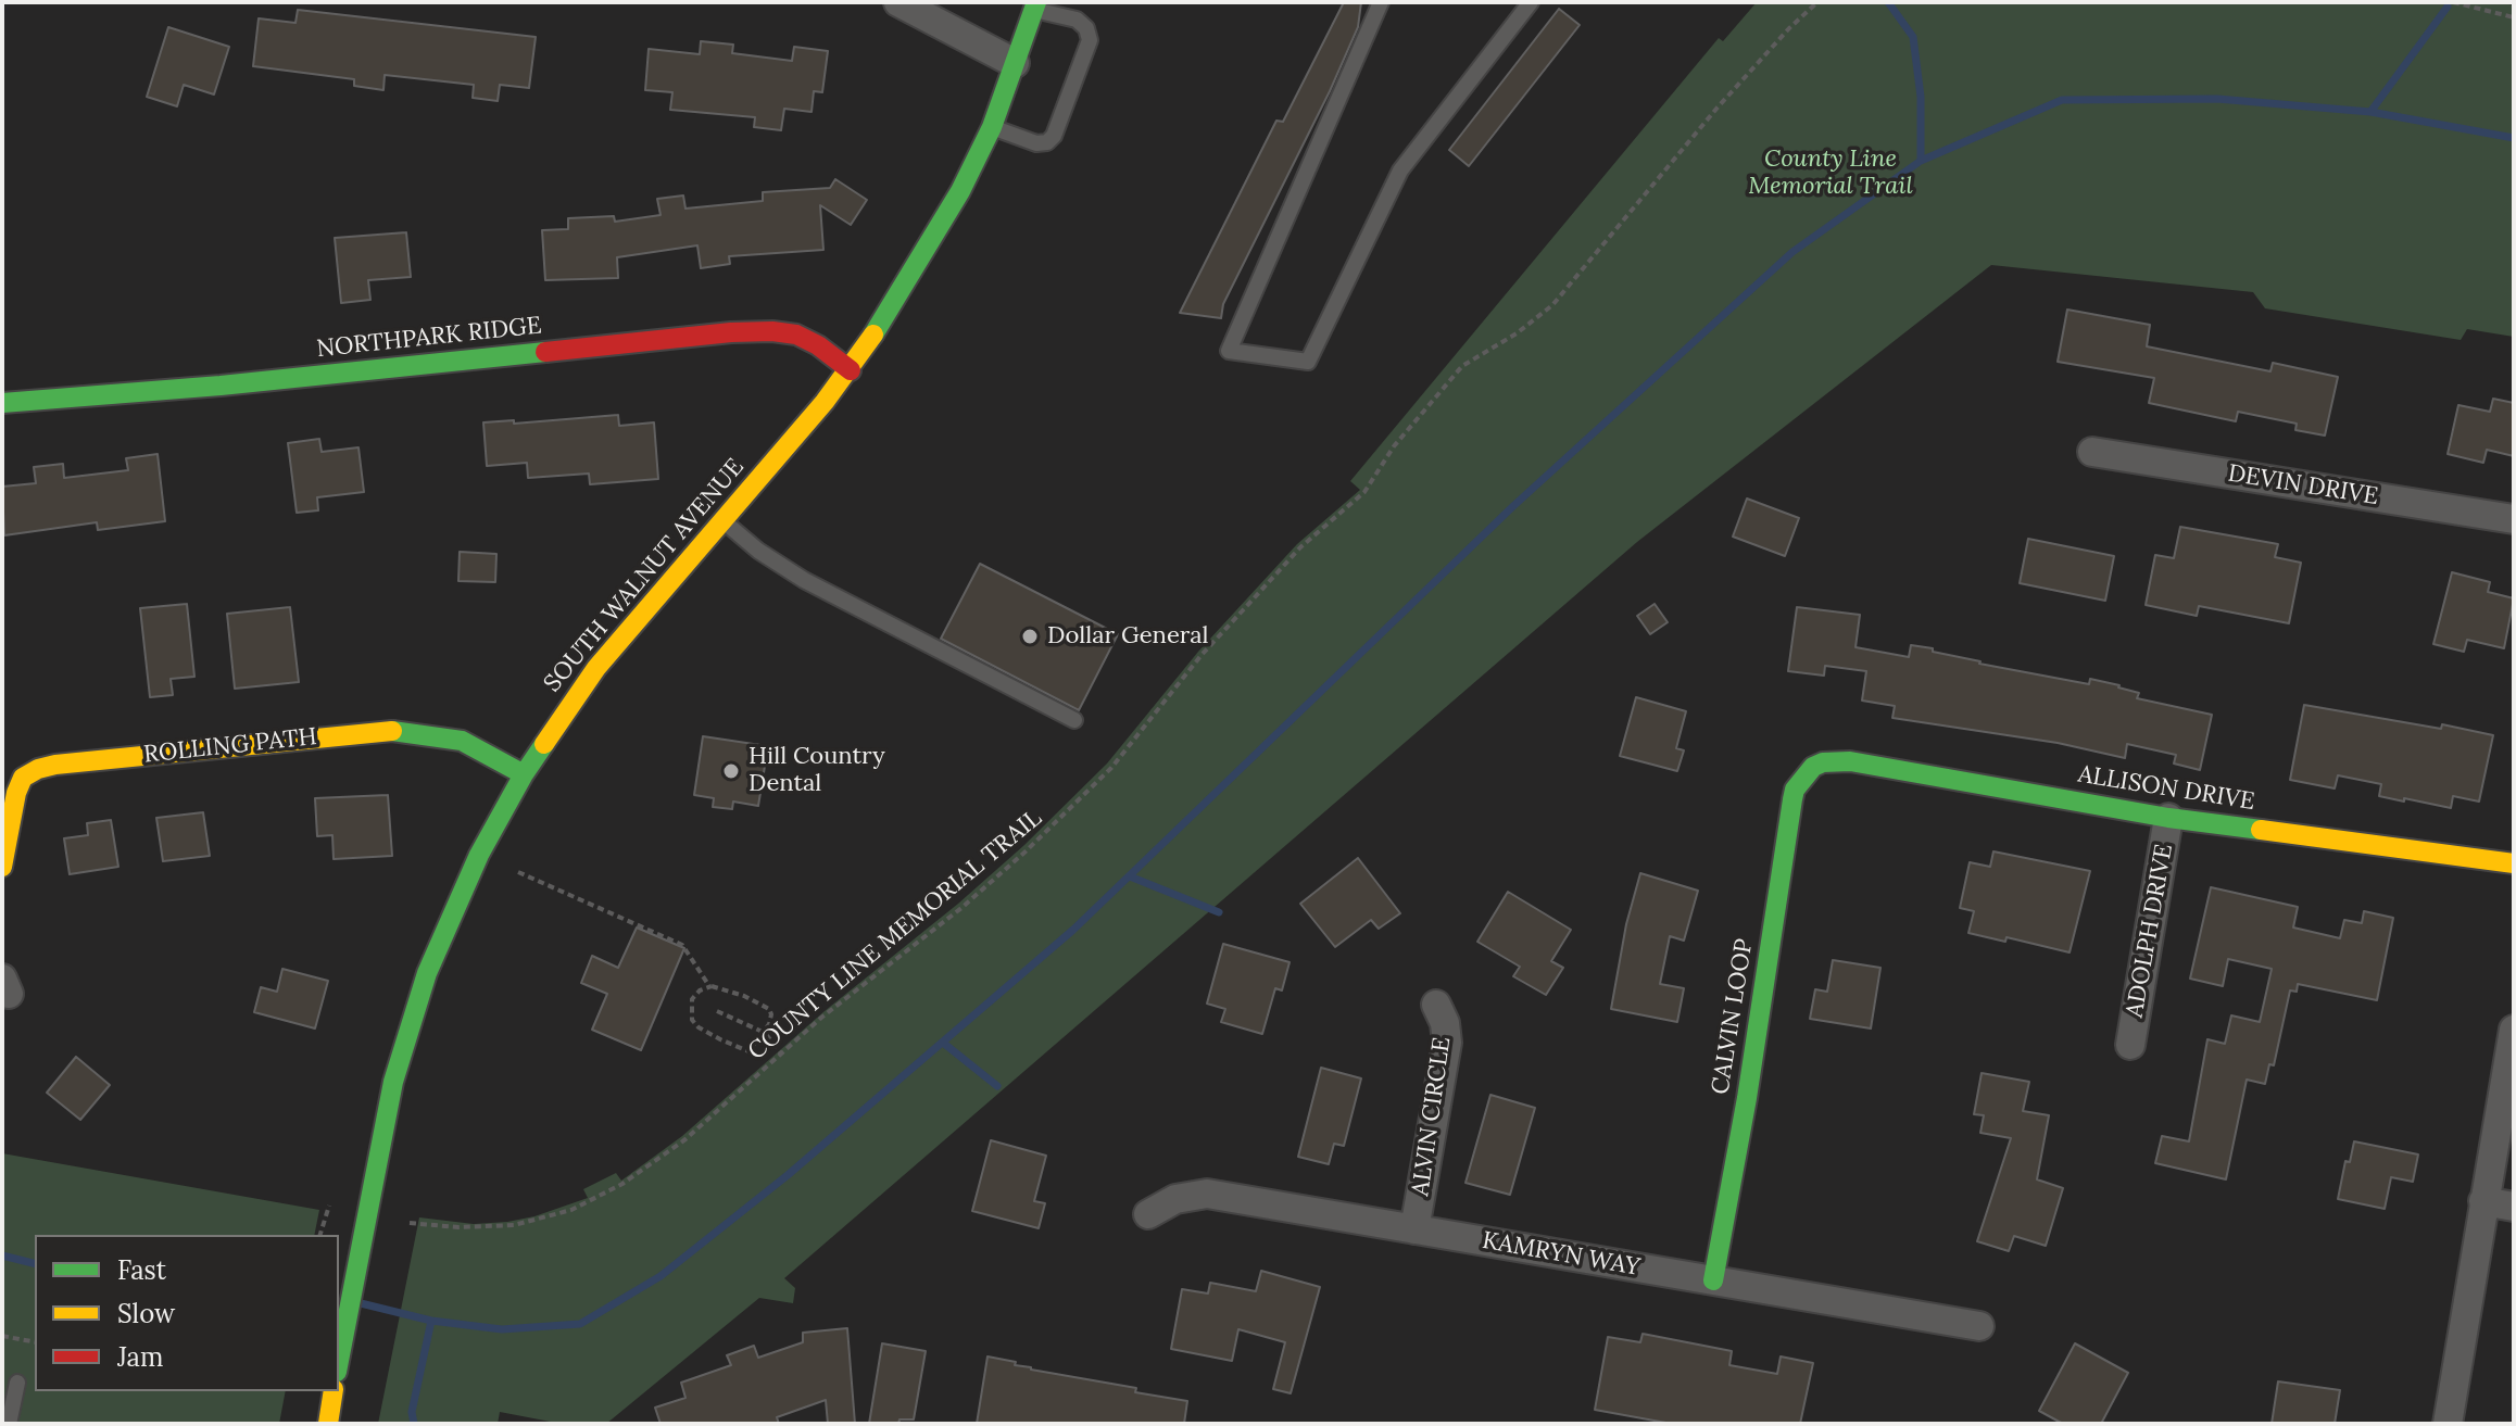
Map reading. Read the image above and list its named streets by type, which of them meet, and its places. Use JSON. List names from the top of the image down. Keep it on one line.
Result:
{"streets":{"street":["NORTHPARK RIDGE","DEVIN DRIVE","SOUTH WALNUT AVENUE","ROLLING PATH","ALLISON DRIVE","ADOLPH DRIVE","CALVIN LOOP","ALVIN CIRCLE","KAMRYN WAY"],"path":["COUNTY LINE MEMORIAL TRAIL"]},"crossings":[["NORTHPARK RIDGE","SOUTH WALNUT AVENUE"],["SOUTH WALNUT AVENUE","ROLLING PATH"],["ALLISON DRIVE","ADOLPH DRIVE"],["ALLISON DRIVE","CALVIN LOOP"],["CALVIN LOOP","KAMRYN WAY"],["ALVIN CIRCLE","KAMRYN WAY"]],"parks":["County Line Memorial Trail"],"places":["Dollar General","Hill Country Dental"],"legend":["Fast","Slow","Jam"]}
